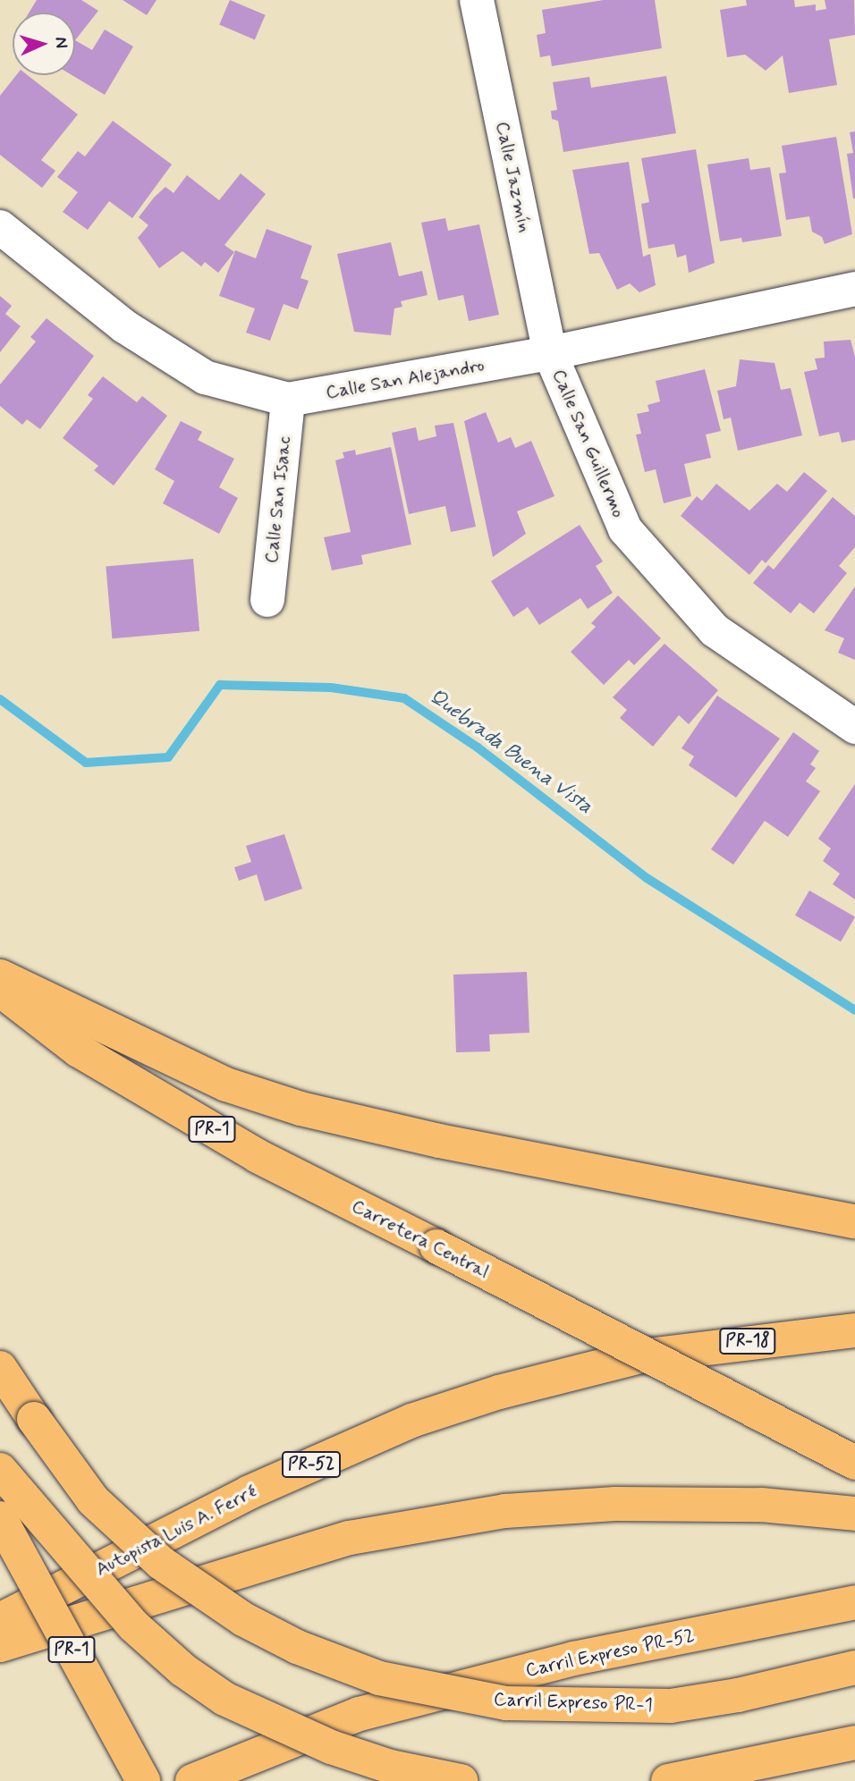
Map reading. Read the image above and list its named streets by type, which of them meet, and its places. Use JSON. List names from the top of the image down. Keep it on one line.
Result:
{"streets":{"highway":["PR-1","Carretera Central","PR-18","PR-52","Autopista Luis A. Ferré","Carril Expreso PR-52","Carril Expreso PR-1"],"street":["Calle Jazmín","Calle San Alejandro","Calle San Guillermo","Calle San Isaac"]},"crossings":[["Calle Jazmín","Calle San Alejandro"],["Calle Jazmín","Calle San Guillermo"],["Calle San Alejandro","Calle San Guillermo"],["Calle San Alejandro","Calle San Isaac"],["PR-18","Autopista Luis A. Ferré"]],"water":["Quebrada Buena Vista"],"north":"right"}
